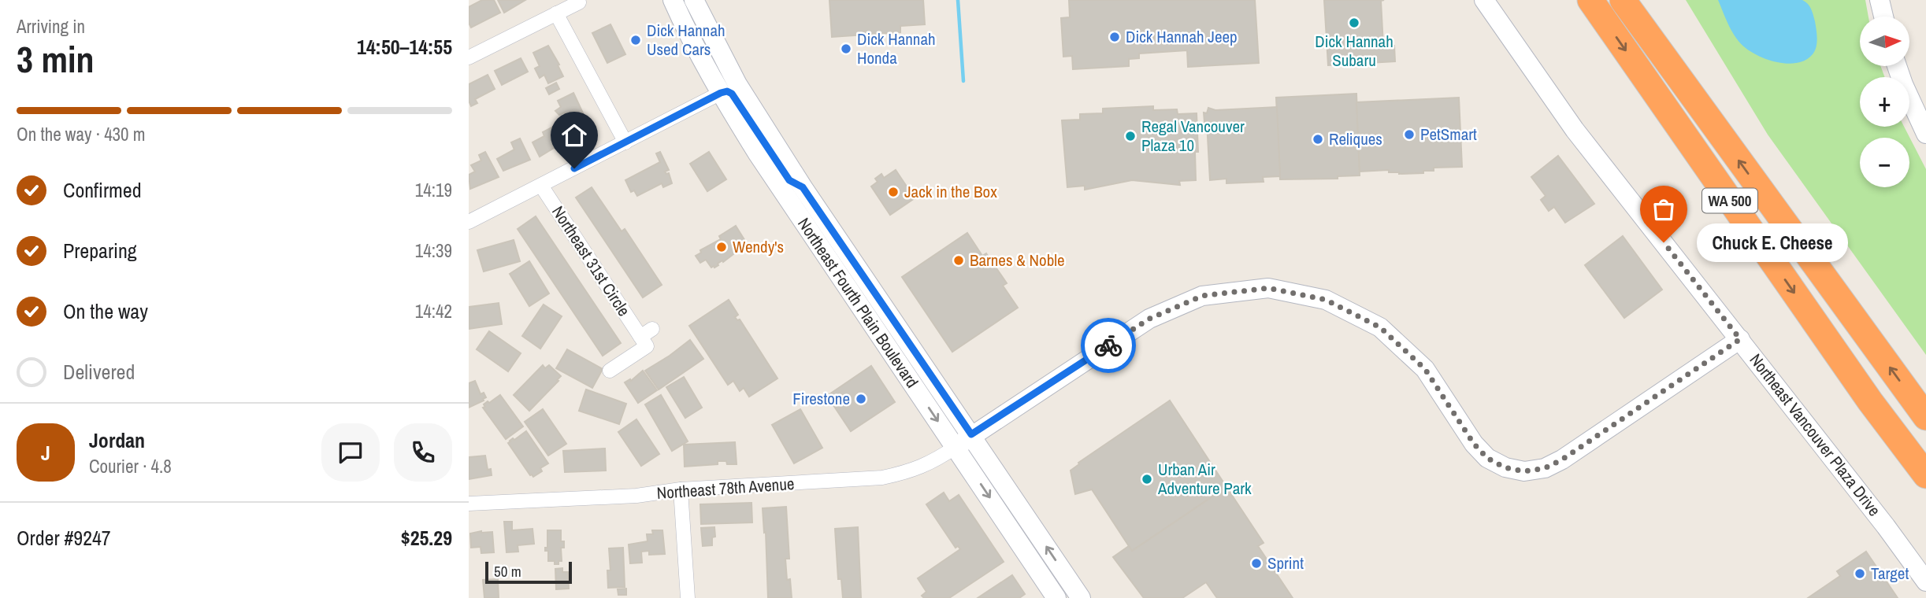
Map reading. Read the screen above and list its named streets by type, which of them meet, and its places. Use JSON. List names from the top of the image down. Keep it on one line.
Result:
{"streets":{"highway":["WA 500"],"street":["Northeast 31st Circle","Northeast Fourth Plain Boulevard","Northeast Vancouver Plaza Drive","Northeast 78th Avenue"]},"crossings":[["Northeast Fourth Plain Boulevard","Northeast 78th Avenue"],["Northeast Vancouver Plaza Drive","Northeast 78th Avenue"]],"places":["Dick Hannah Subaru","Dick Hannah Jeep","Dick Hannah Used Cars","Dick Hannah Honda","PetSmart","Regal Vancouver Plaza 10","Reliques","Jack in the Box","Chuck E. Cheese","Wendy's","Barnes & Noble","Firestone","Urban Air Adventure Park","Sprint","Target"],"scale_bar":"50 m","north":"right","page":{"heading":["3 min","Arriving in","14:50–14:55"],"panel":["Jordan","Courier · 4.8","Order #9247","$25.29"],"map_buttons":["+","−"],"bar":"On the way · 430 m","list":[["Confirmed","14:19"],["Preparing","14:39"],["On the way","14:42"],"Delivered"],"bubble":"Chuck E. Cheese","round":"J","scale":"50 m"}}
